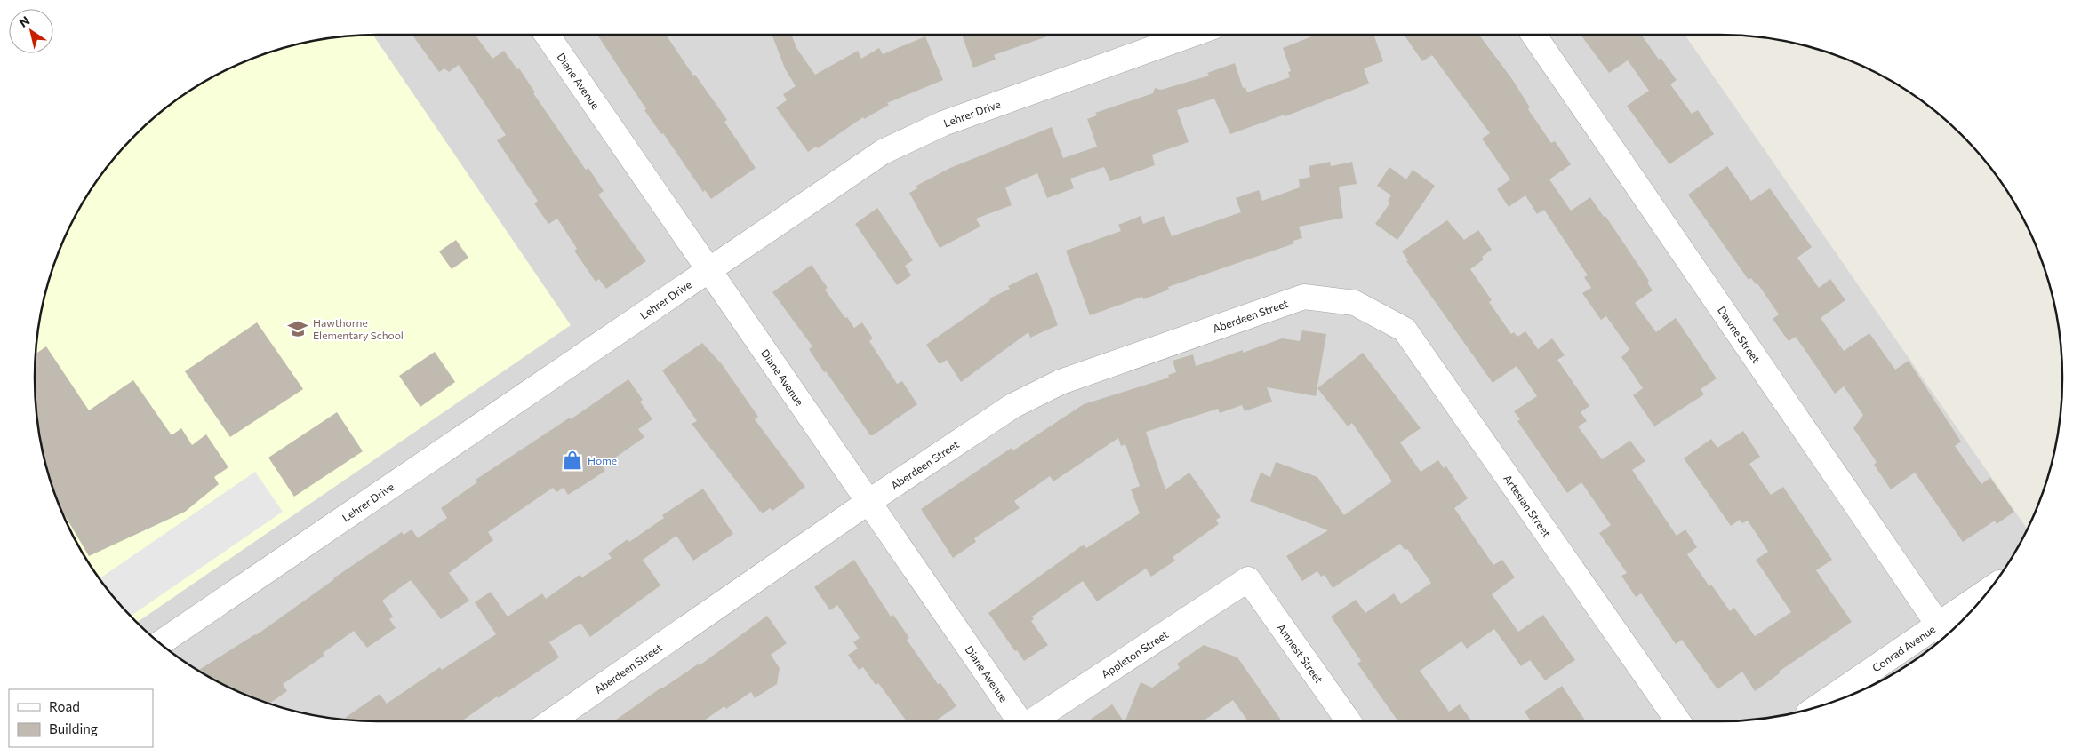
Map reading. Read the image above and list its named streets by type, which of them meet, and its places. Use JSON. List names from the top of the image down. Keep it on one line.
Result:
{"streets":{"street":["Diane Avenue","Lehrer Drive","Aberdeen Street","Dawne Street","Artesian Street","Conrad Avenue","Amnest Street","Appleton Street"]},"crossings":[["Diane Avenue","Lehrer Drive"],["Diane Avenue","Aberdeen Street"],["Aberdeen Street","Artesian Street"],["Dawne Street","Conrad Avenue"],["Amnest Street","Appleton Street"]],"places":{"school or university":["Hawthorne Elementary School"],"shop":["Home"]},"legend":["Road","Building"],"north":"top left"}
